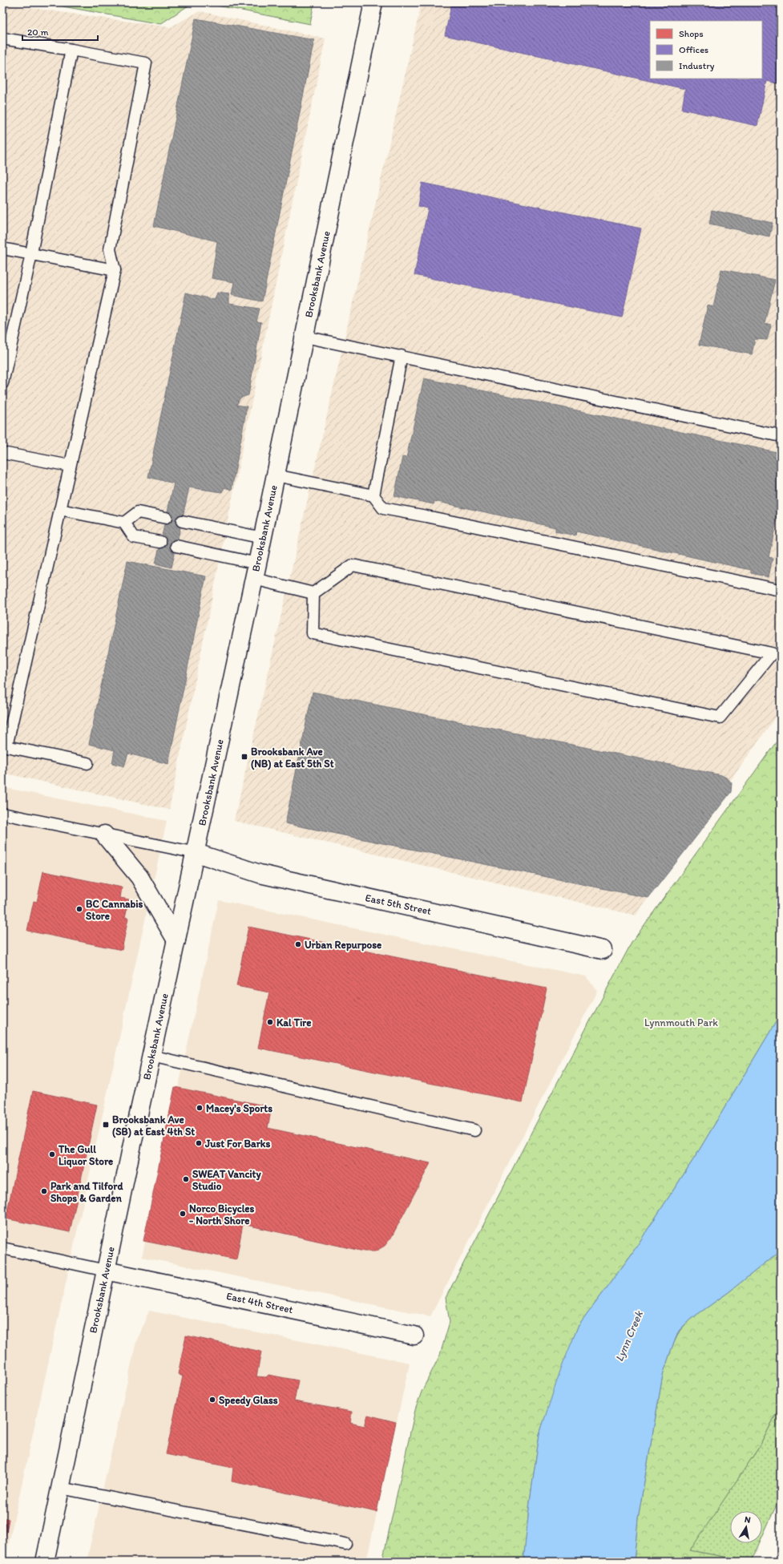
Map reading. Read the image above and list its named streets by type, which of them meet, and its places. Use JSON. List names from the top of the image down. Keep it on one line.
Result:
{"streets":{"main road":["Brooksbank Avenue","East 5th Street","East 4th Street"]},"crossings":[["Brooksbank Avenue","East 5th Street"],["Brooksbank Avenue","East 4th Street"]],"water":["Lynn Creek"],"parks":["Lynnmouth Park"],"places":{"transit":["Brooksbank Ave (NB) at East 5th St","Brooksbank Ave (SB) at East 4th St"],"other":["BC Cannabis Store","Urban Repurpose","Kal Tire","Macey's Sports","Just For Barks","The Gull Liquor Store","SWEAT Vancity Studio","Park and Tilford Shops & Garden","Norco Bicycles - North Shore","Speedy Glass"]},"legend":["Shops","Offices","Industry"],"scale_bar":"20 m","north":"top"}
